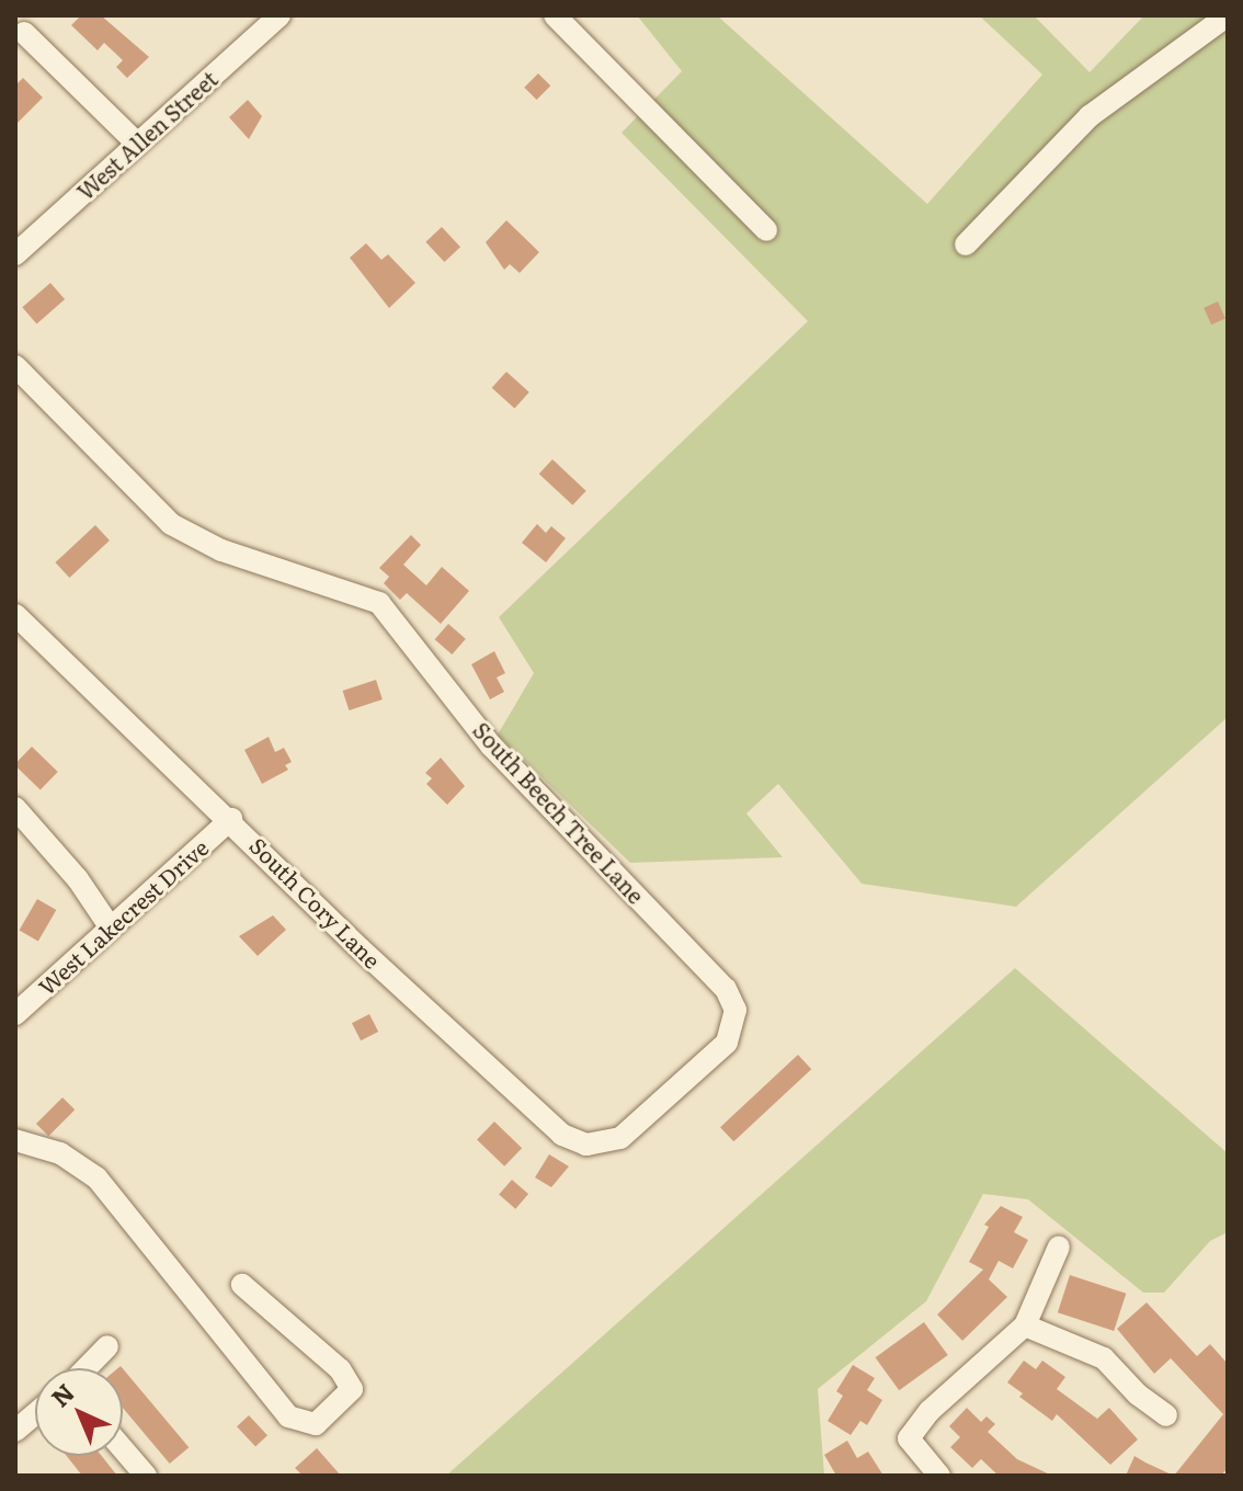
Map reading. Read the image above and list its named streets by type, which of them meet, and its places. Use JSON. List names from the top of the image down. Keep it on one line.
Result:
{"streets":{"street":["West Allen Street","South Beech Tree Lane","South Cory Lane","West Lakecrest Drive"]},"crossings":[["South Beech Tree Lane","South Cory Lane"],["South Cory Lane","West Lakecrest Drive"]],"north":"top left"}
